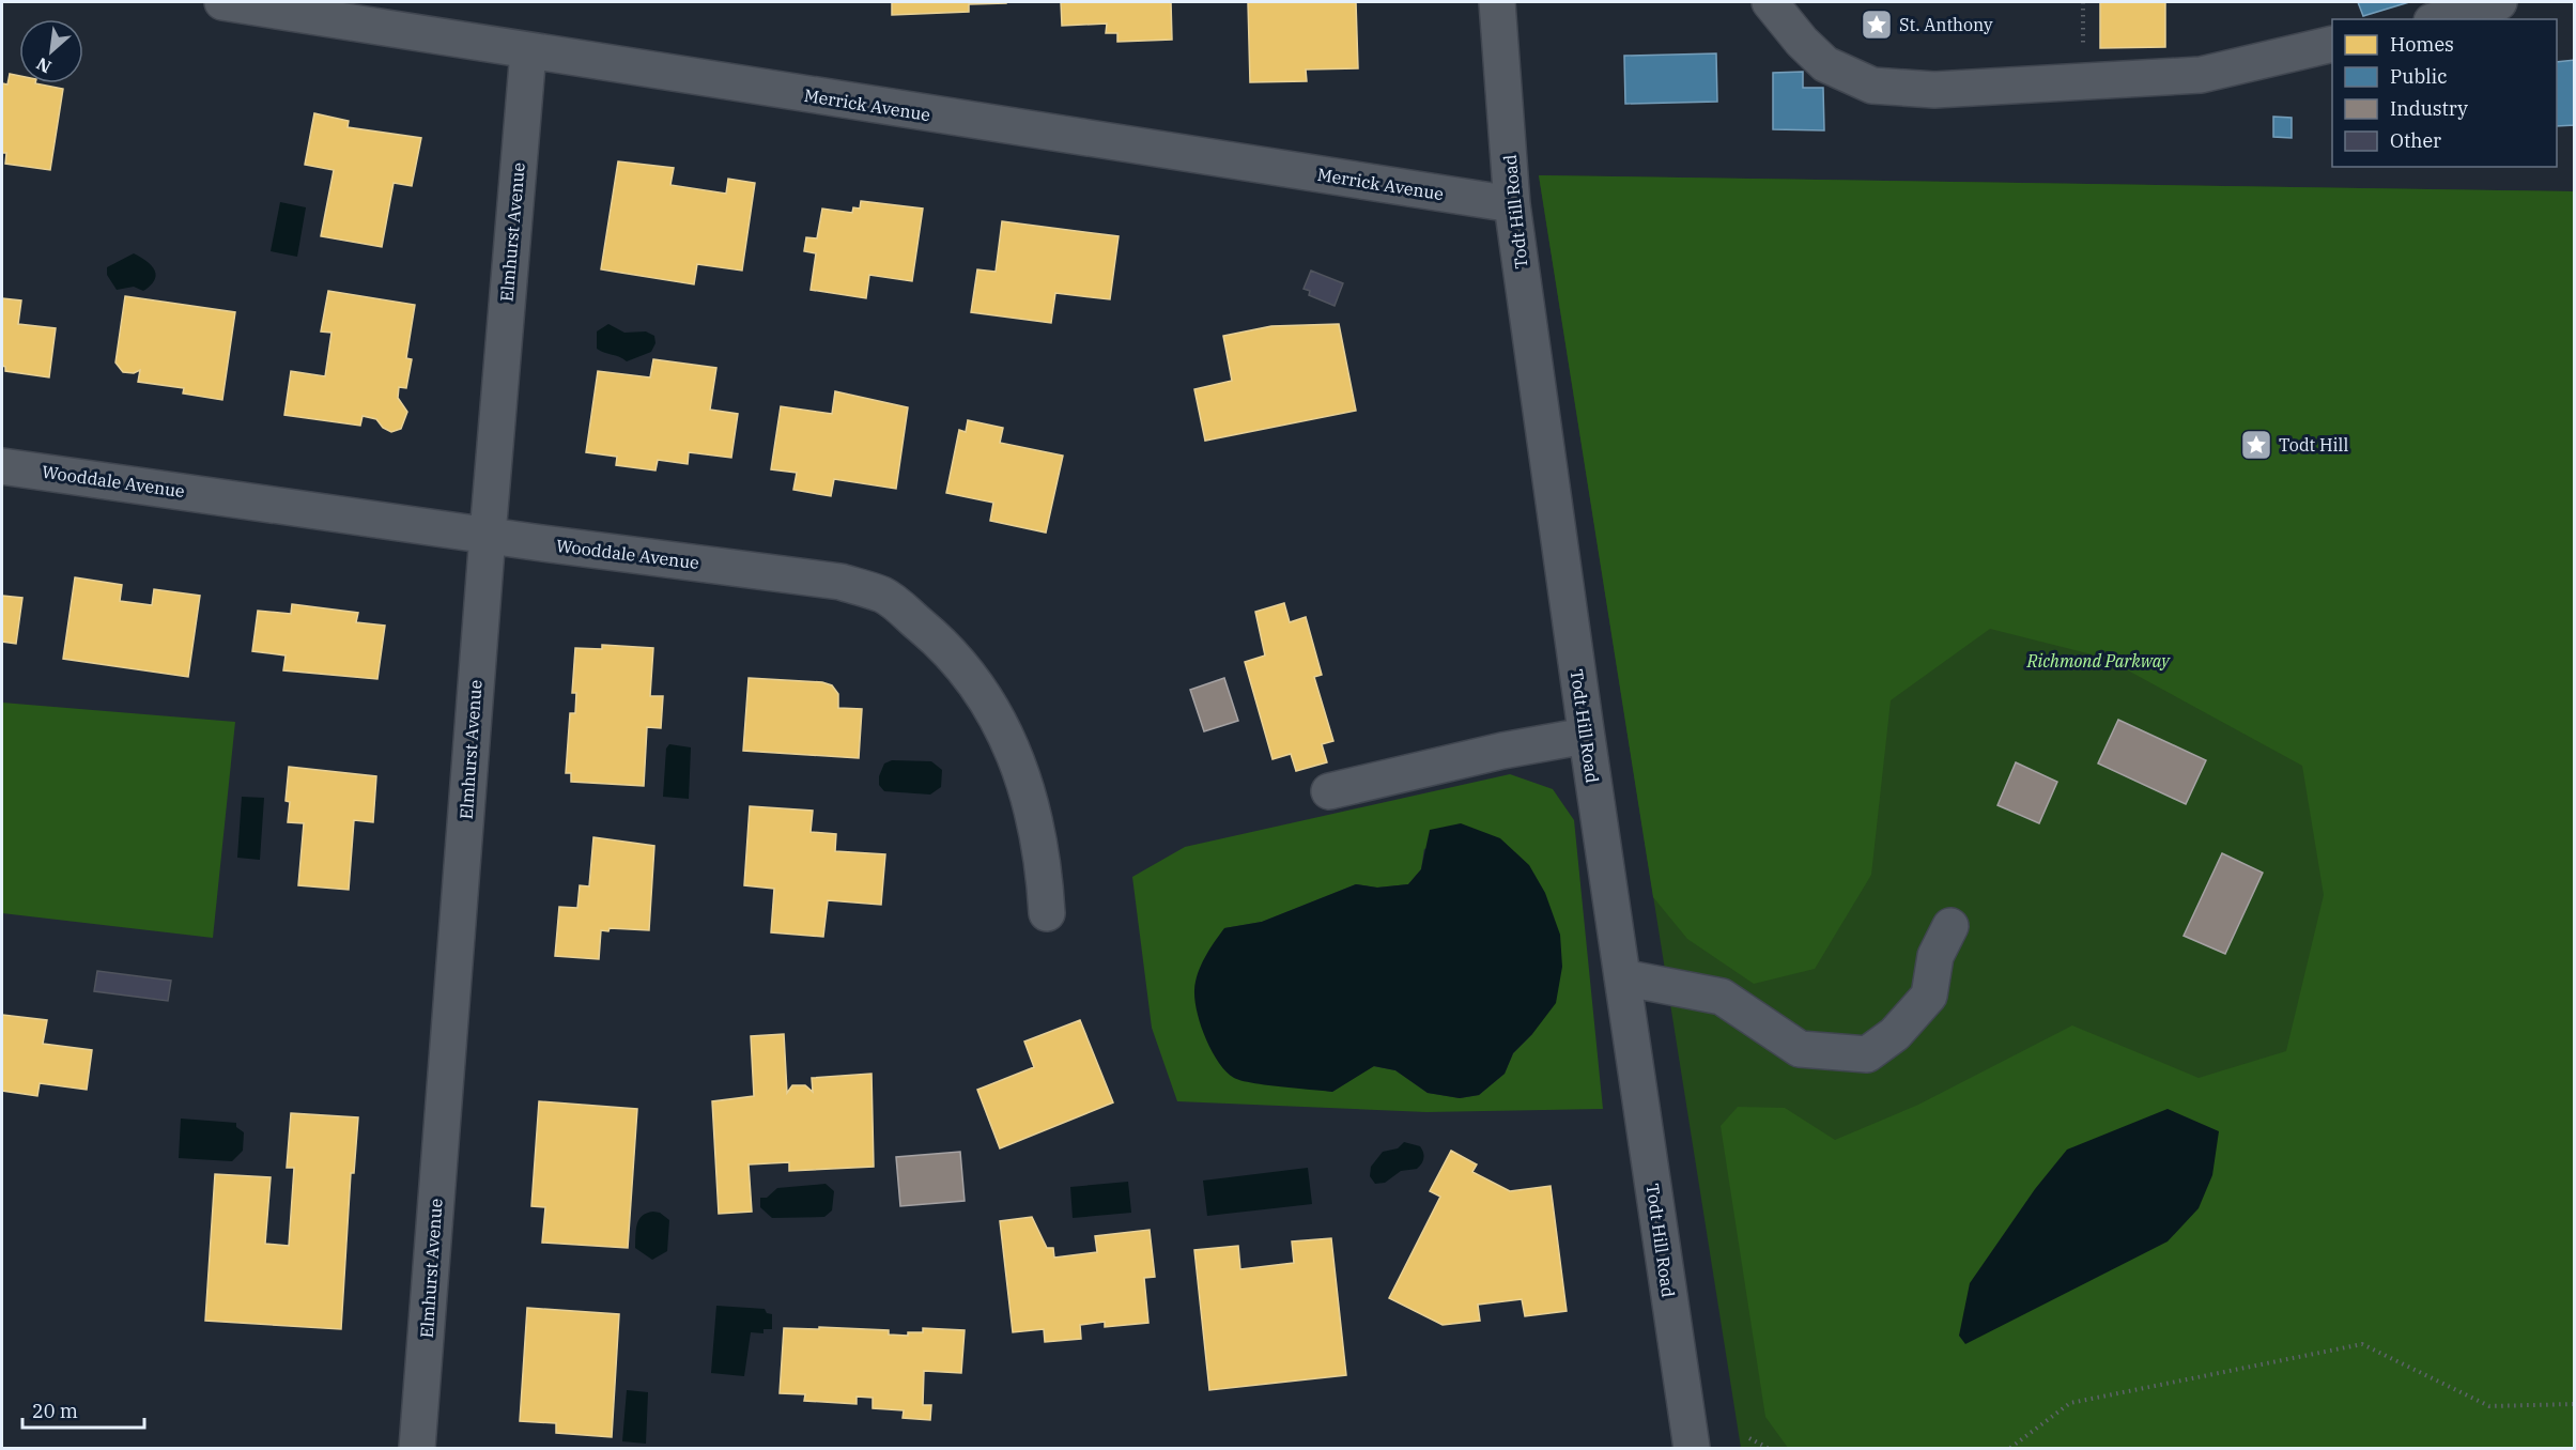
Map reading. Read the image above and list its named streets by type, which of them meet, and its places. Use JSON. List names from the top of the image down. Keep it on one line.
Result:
{"streets":{"street":["Merrick Avenue","Todt Hill Road","Elmhurst Avenue","Wooddale Avenue"]},"crossings":[["Merrick Avenue","Todt Hill Road"],["Merrick Avenue","Elmhurst Avenue"],["Elmhurst Avenue","Wooddale Avenue"]],"parks":["Richmond Parkway"],"places":{"place":["St. Anthony","Todt Hill"]},"legend":["Homes","Public","Industry","Other"],"scale_bar":"20 m","north":"bottom left"}
